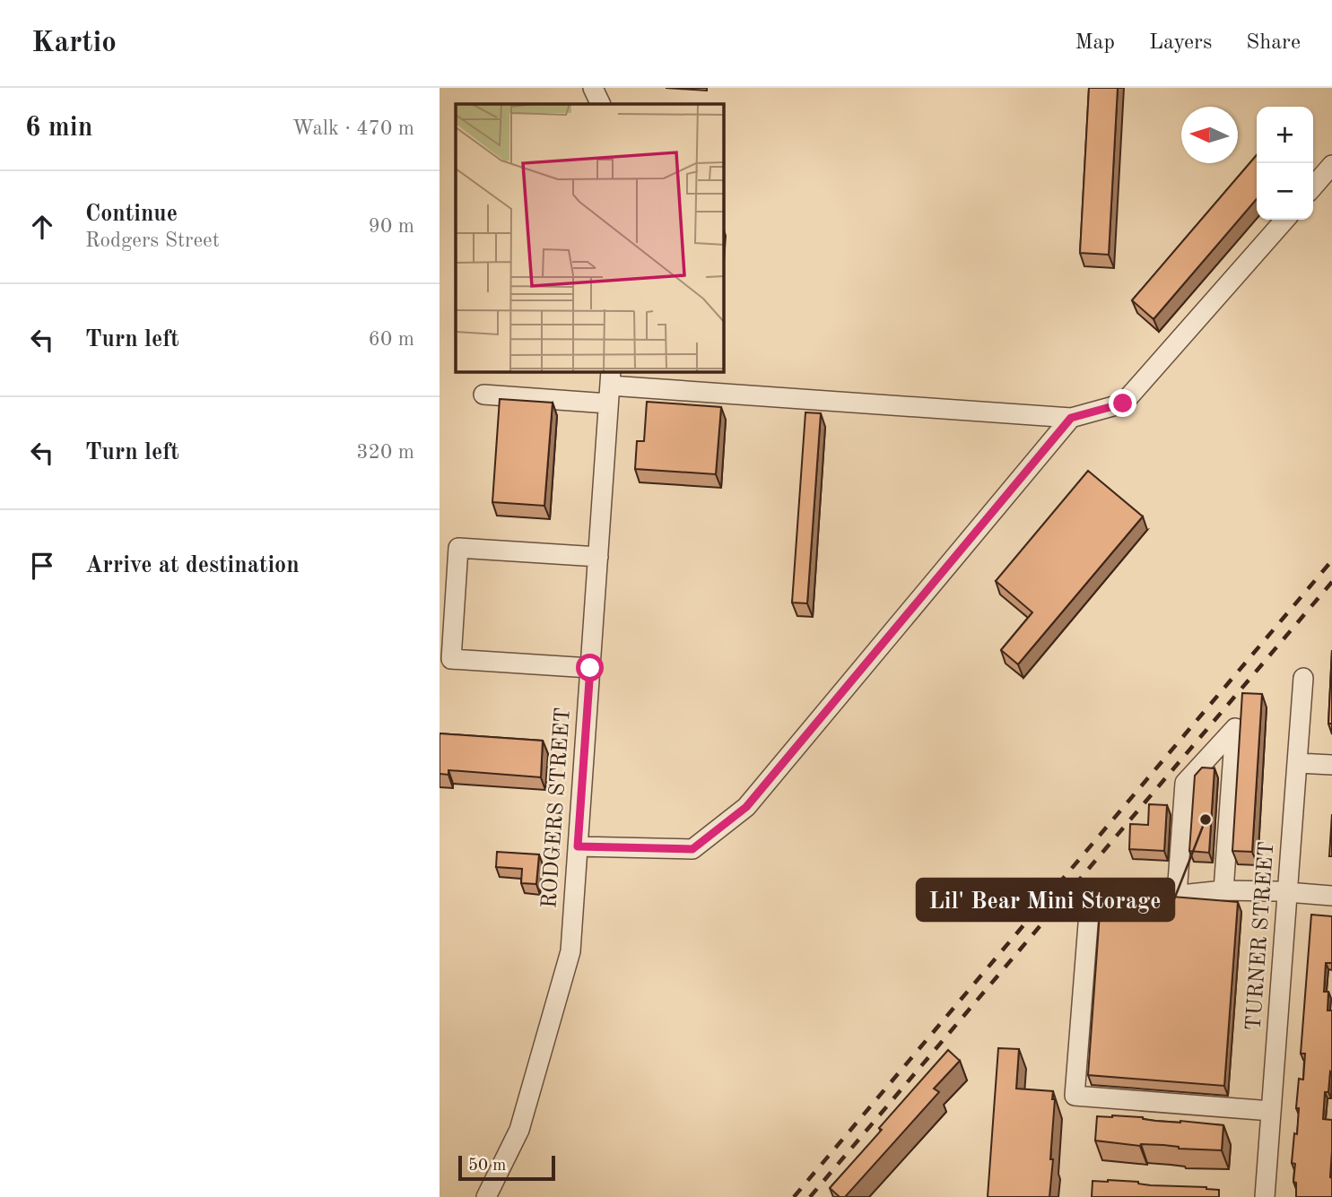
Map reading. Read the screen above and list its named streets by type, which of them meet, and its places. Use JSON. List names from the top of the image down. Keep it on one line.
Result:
{"streets":{"street":["RODGERS STREET","TURNER STREET"]},"places":["Lil' Bear Mini Storage"],"scale_bar":"50 m","north":"left","page":{"header":"Kartio","nav":["Map","Layers","Share"],"heading":["6 min","Walk · 470 m"],"map_buttons":["+","−"],"list":[["Continue","Rodgers Street","90 m"],["Turn left","60 m"],["Turn left","320 m"],"Arrive at destination"],"scale":"50 m"}}
